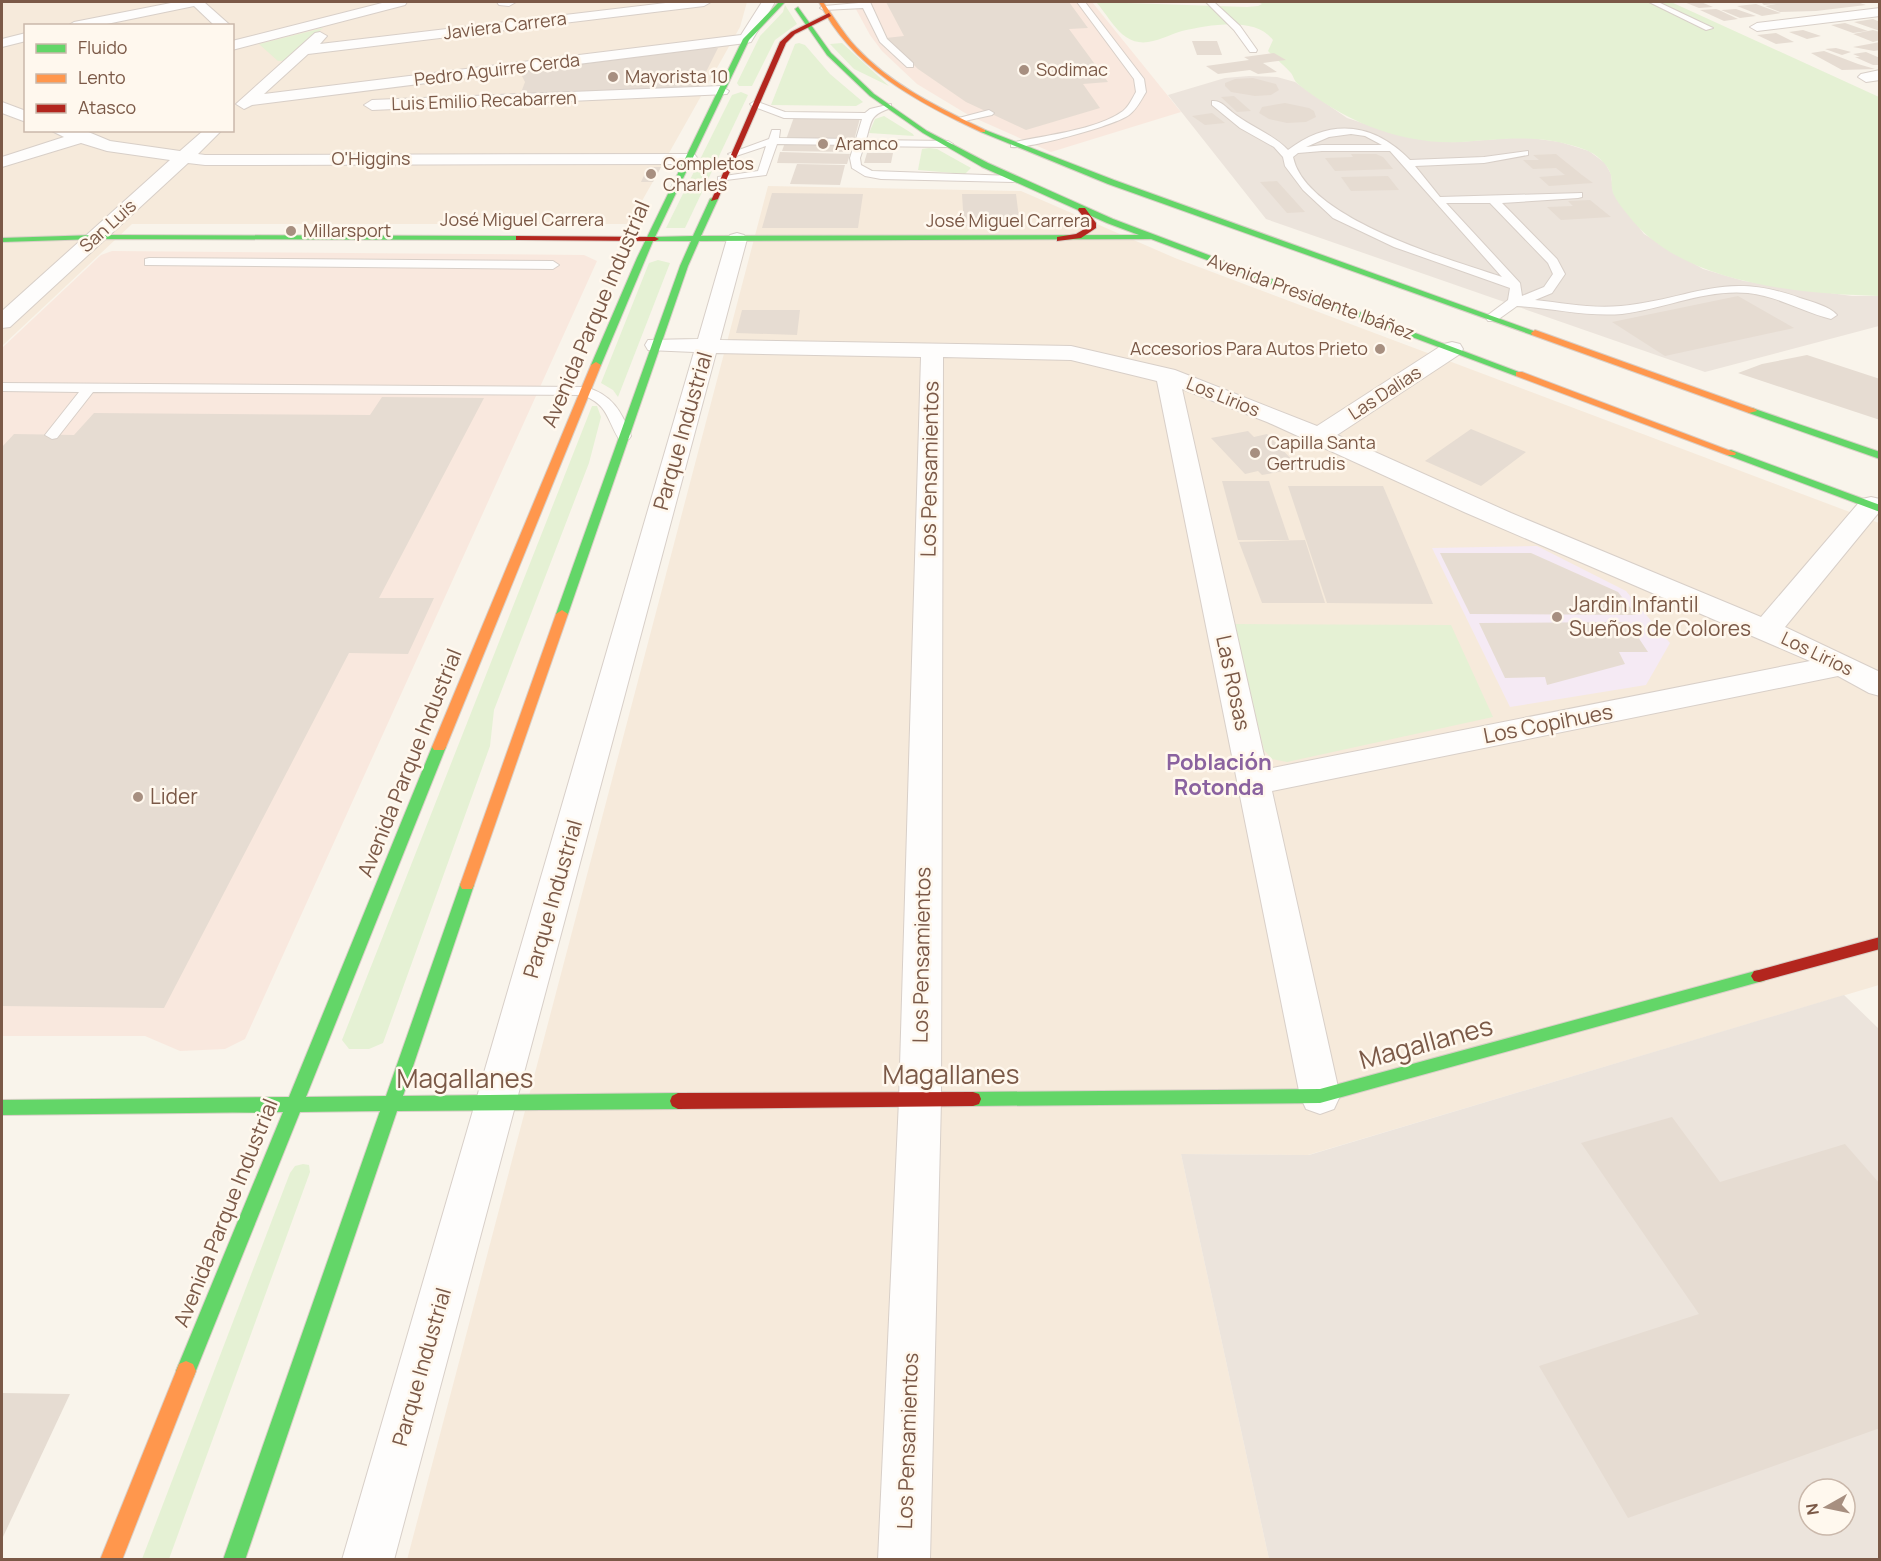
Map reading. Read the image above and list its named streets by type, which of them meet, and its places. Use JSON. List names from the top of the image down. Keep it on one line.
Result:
{"streets":{"main road":["José Miguel Carrera","Avenida Presidente Ibáñez","Avenida Parque Industrial","Magallanes"],"street":["Javiera Carrera","Pedro Aguirre Cerda","Luis Emilio Recabarren","O'Higgins","San Luis","Las Dalias","Los Lirios","Parque Industrial","Los Pensamientos","Las Rosas","Los Copihues"]},"crossings":[["Pedro Aguirre Cerda","Luis Emilio Recabarren"],["Pedro Aguirre Cerda","Avenida Parque Industrial"],["Luis Emilio Recabarren","Avenida Parque Industrial"],["O'Higgins","San Luis"],["O'Higgins","Avenida Parque Industrial"],["José Miguel Carrera","San Luis"],["José Miguel Carrera","Avenida Presidente Ibáñez"],["José Miguel Carrera","Avenida Parque Industrial"],["José Miguel Carrera","Parque Industrial"],["Avenida Presidente Ibáñez","Avenida Parque Industrial"],["Avenida Presidente Ibáñez","Las Dalias"],["Avenida Parque Industrial","Los Lirios"],["Avenida Parque Industrial","Magallanes"],["Las Dalias","Los Lirios"],["Los Lirios","Parque Industrial"],["Los Lirios","Los Pensamientos"],["Los Lirios","Las Rosas"],["Los Lirios","Los Copihues"],["Parque Industrial","Magallanes"],["Los Pensamientos","Magallanes"],["Las Rosas","Los Copihues"],["Las Rosas","Magallanes"]],"districts":["Población Rotonda"],"places":["Sodimac","Mayorista 10","Aramco","Completos Charles","Millarsport","Accesorios Para Autos Prieto","Capilla Santa Gertrudis","Jardin Infantil Sueños de Colores","Lider"],"legend":["Fluido","Lento","Atasco"],"north":"left"}
